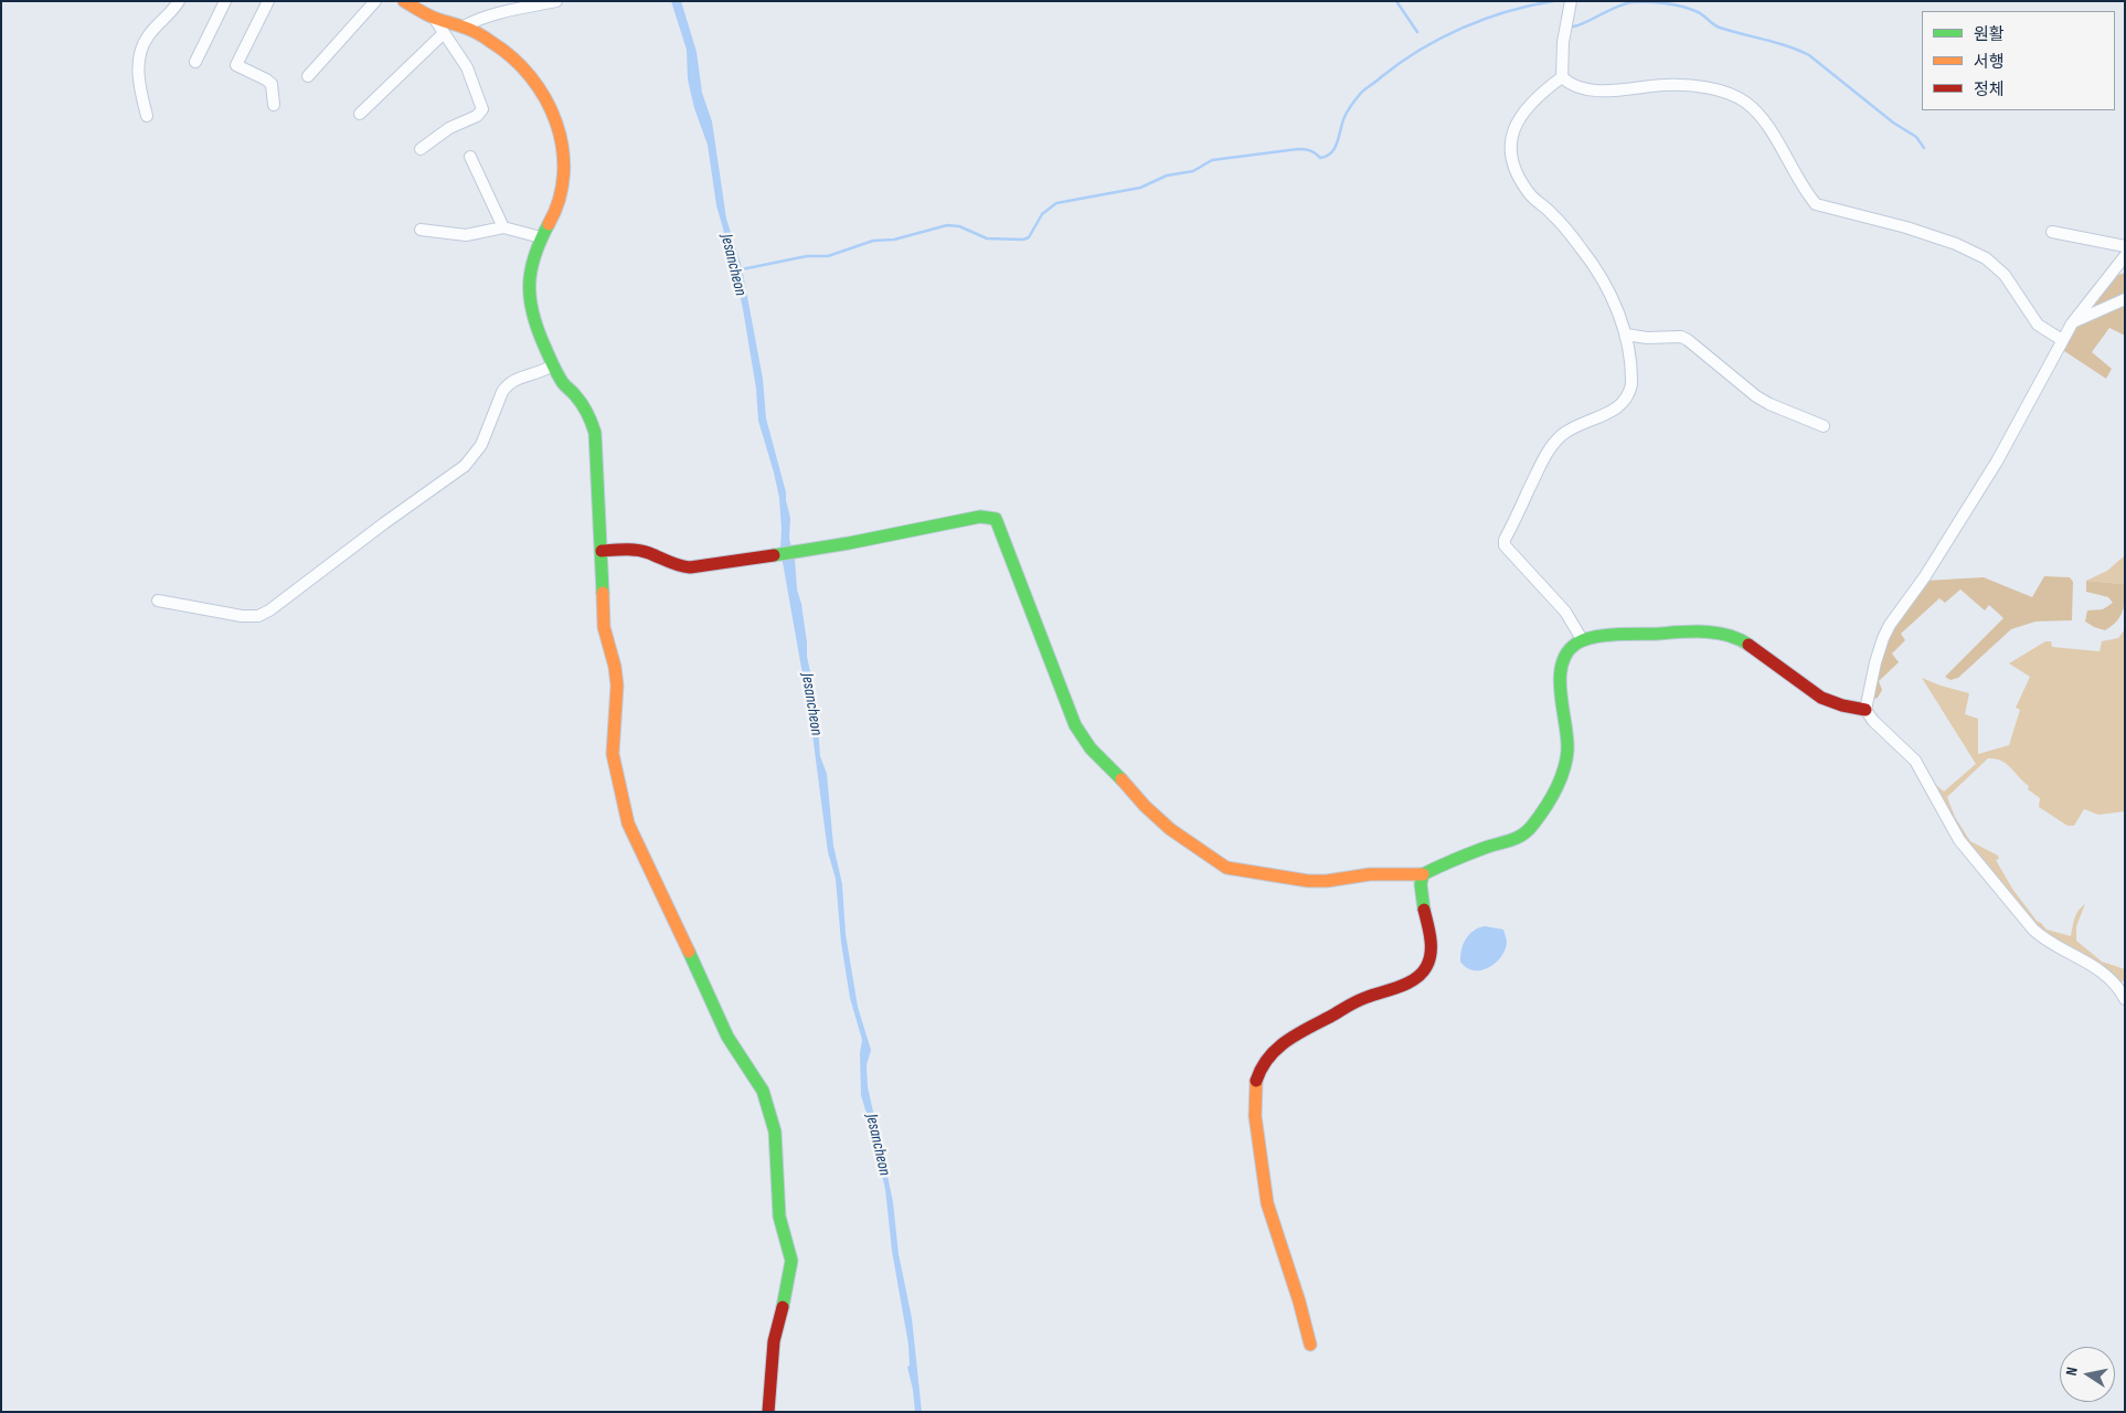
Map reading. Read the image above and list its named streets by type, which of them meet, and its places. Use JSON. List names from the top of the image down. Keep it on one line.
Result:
{"water":["Jesancheon"],"legend":["원활","서행","정체"],"north":"left"}
